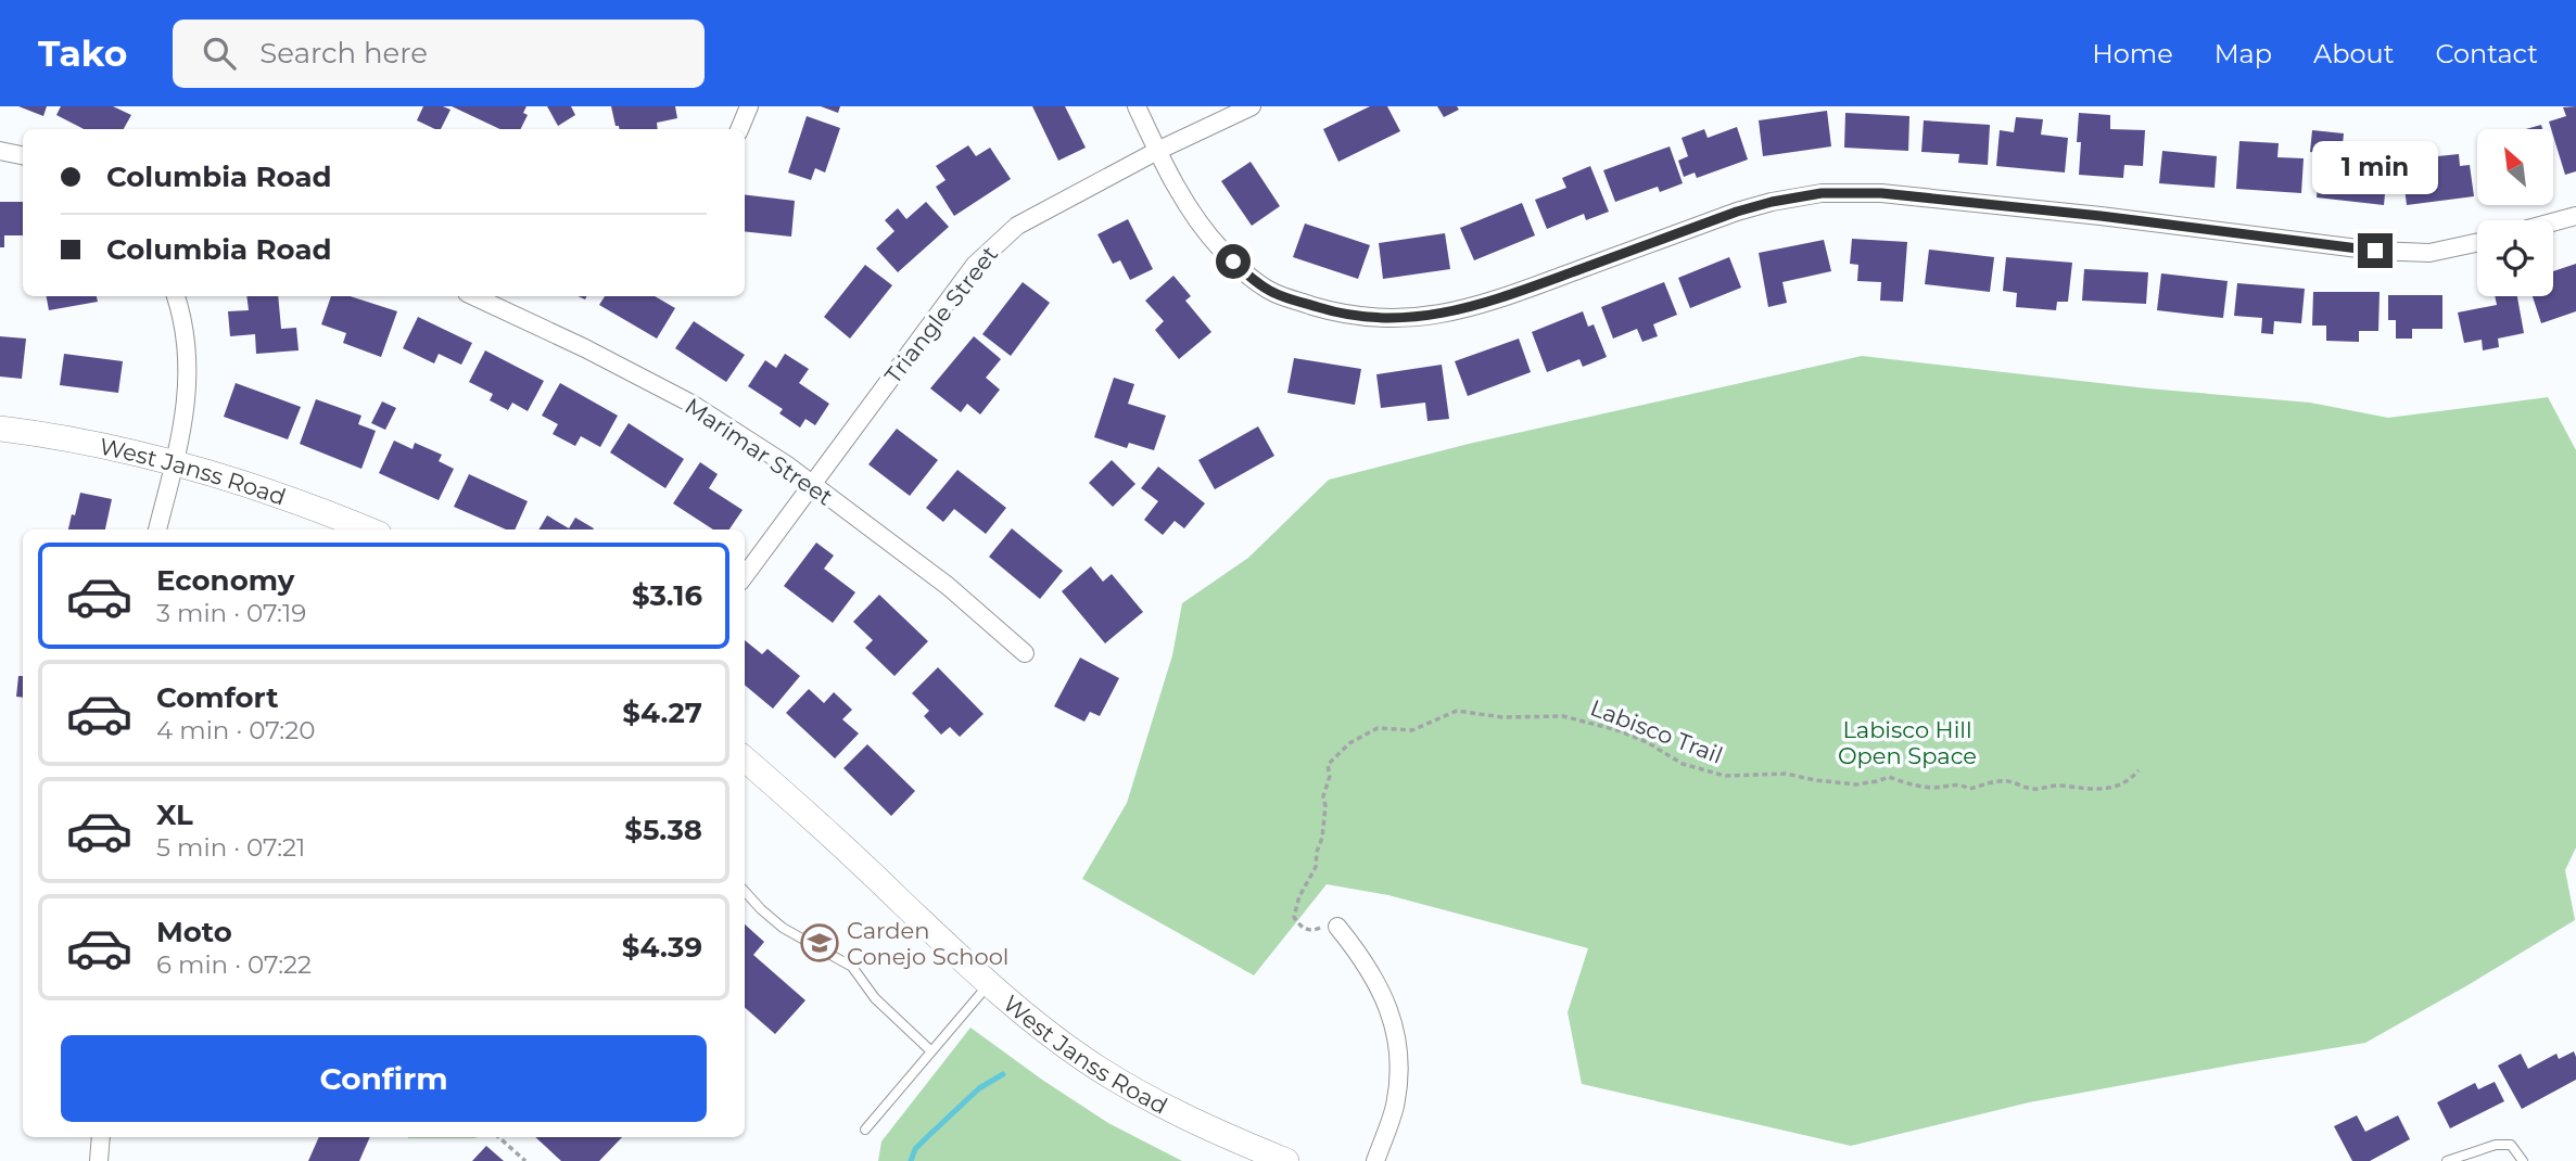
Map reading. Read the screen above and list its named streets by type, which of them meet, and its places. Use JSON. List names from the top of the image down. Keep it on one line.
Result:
{"streets":{"main road":["West Janss Road"],"street":["Triangle Street","Marimar Street"],"path":["Labisco Trail"]},"crossings":[["Triangle Street","Marimar Street"]],"parks":["Labisco Hill Open Space"],"places":{"school or university":["Carden Conejo School"]},"north":"top left","page":{"header":"Tako","search":"Search here","nav":["Home","Map","About","Contact"],"banner":["Columbia Road","Columbia Road"],"bubble":"1 min","list":[{"name":"Economy","note":"3 min · 07:19","value":"$3.16"},{"name":"Comfort","note":"4 min · 07:20","value":"$4.27"},{"name":"XL","note":"5 min · 07:21","value":"$5.38"},{"name":"Moto","note":"6 min · 07:22","value":"$4.39"}],"buttons":"Confirm"}}
